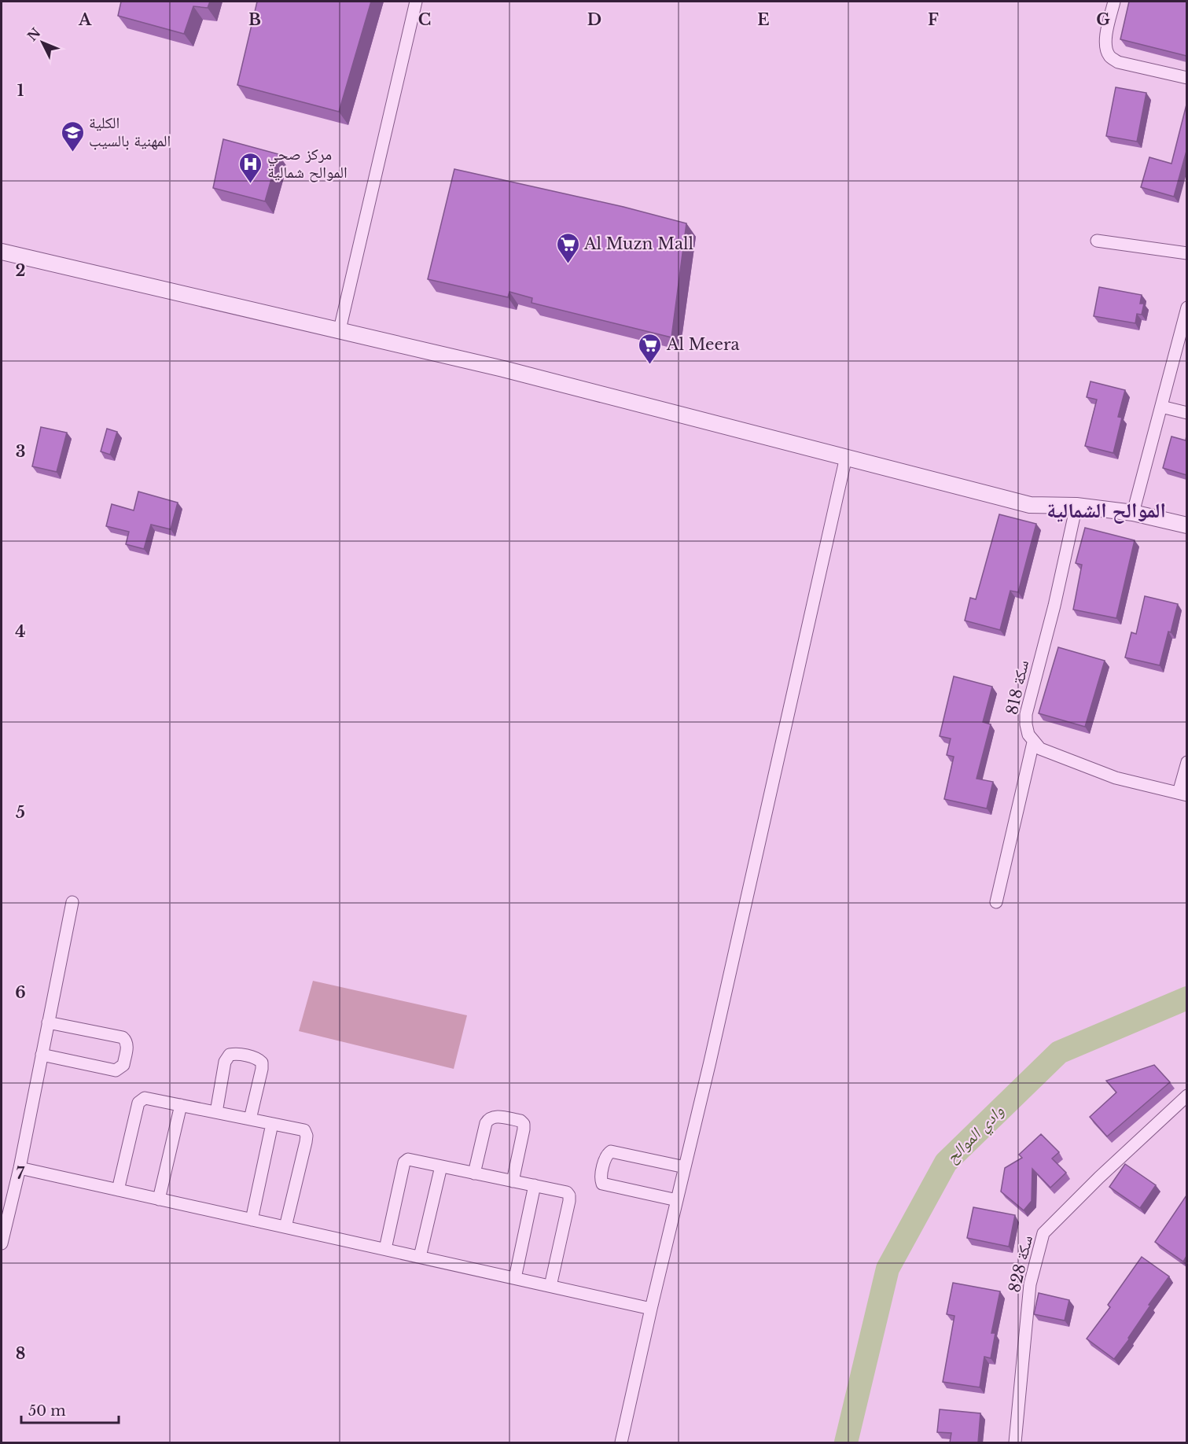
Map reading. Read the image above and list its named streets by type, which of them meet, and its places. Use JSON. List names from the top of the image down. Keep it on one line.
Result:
{"streets":{"street":["سكة 818","سكة 828"]},"districts":["الموالح الشمالية"],"water":["وادي الموالح"],"places":{"school or university":["الكلية المهنية بالسيب"],"hospital":["مركز صحي الموالح شمالية"],"supermarket":["Al Muzn Mall","Al Meera"]},"scale_bar":"50 m","north":"top left","grid":{"columns":["A","B","C","D","E","F","G"],"rows":["1","2","3","4","5","6","7","8"]}}
